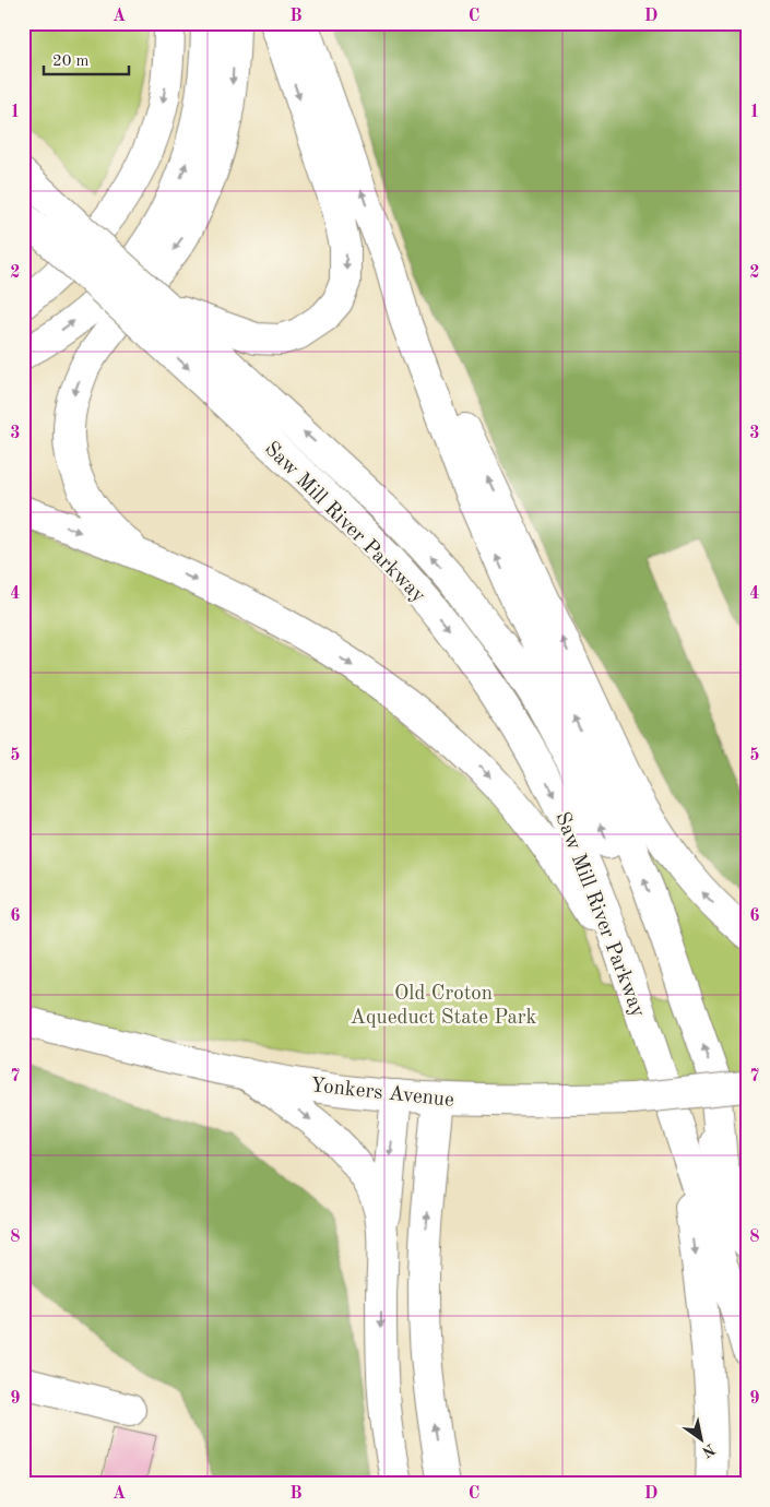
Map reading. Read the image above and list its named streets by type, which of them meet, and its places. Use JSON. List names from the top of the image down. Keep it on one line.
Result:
{"streets":{"main road":["Saw Mill River Parkway","Yonkers Avenue"]},"parks":["Old Croton Aqueduct State Park"],"scale_bar":"20 m","north":"bottom right","grid":{"columns":["A","B","C","D"],"rows":["1","2","3","4","5","6","7","8","9"]}}
